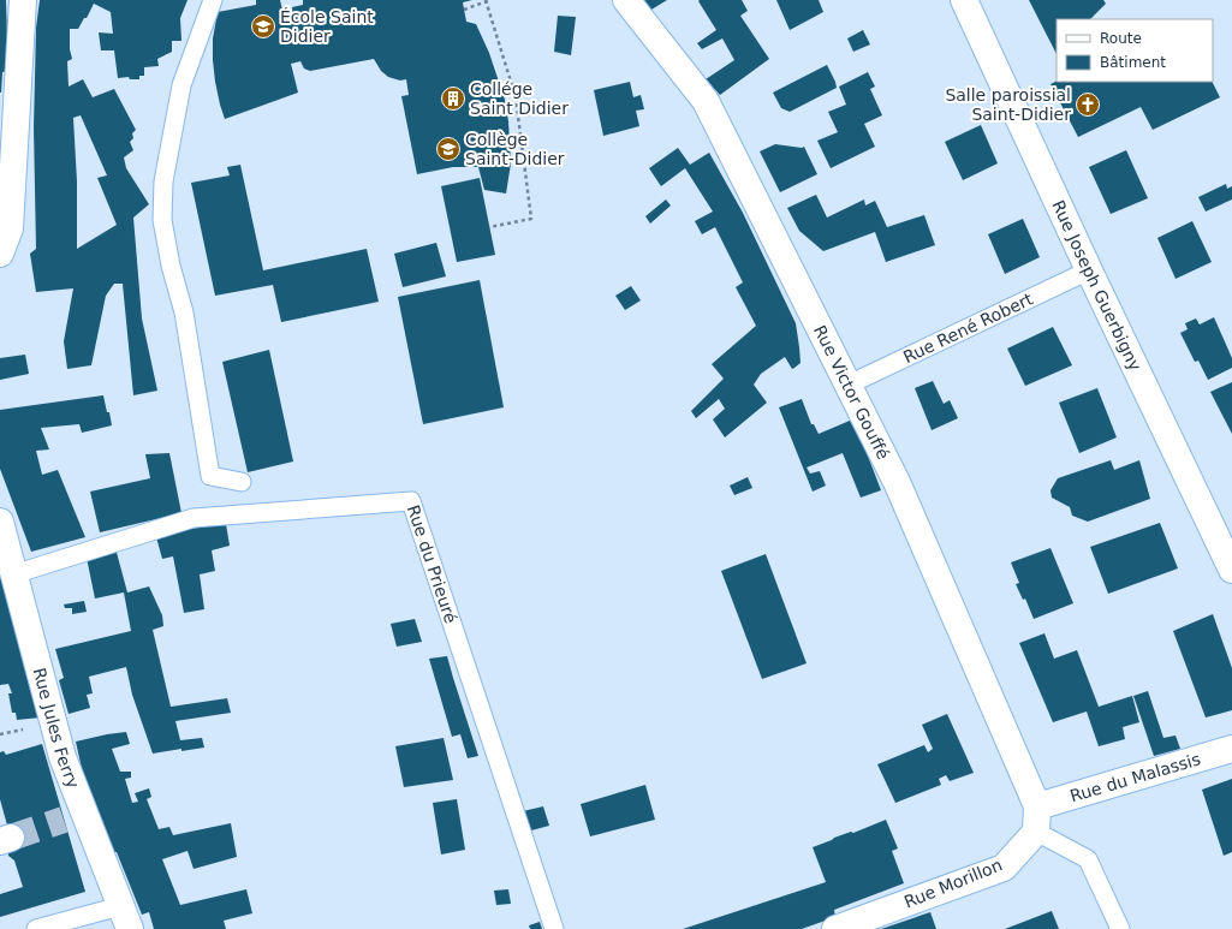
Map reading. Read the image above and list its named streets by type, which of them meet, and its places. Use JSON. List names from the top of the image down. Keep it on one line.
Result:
{"streets":{"street":["Rue Joseph Guerbigny","Rue Victor Gouffé","Rue Jules Ferry","Rue du Malassis","Rue Morillon"],"lane":["Rue René Robert","Rue du Prieuré"]},"crossings":[["Rue Joseph Guerbigny","Rue René Robert"],["Rue René Robert","Rue Victor Gouffé"],["Rue Victor Gouffé","Rue du Malassis"],["Rue du Prieuré","Rue Jules Ferry"]],"places":{"school or university":["École Saint Didier","Collège Saint-Didier"],"building":["Collége Saint Didier"],"church":["Salle paroissial Saint-Didier"]},"legend":["Route","Bâtiment"]}
